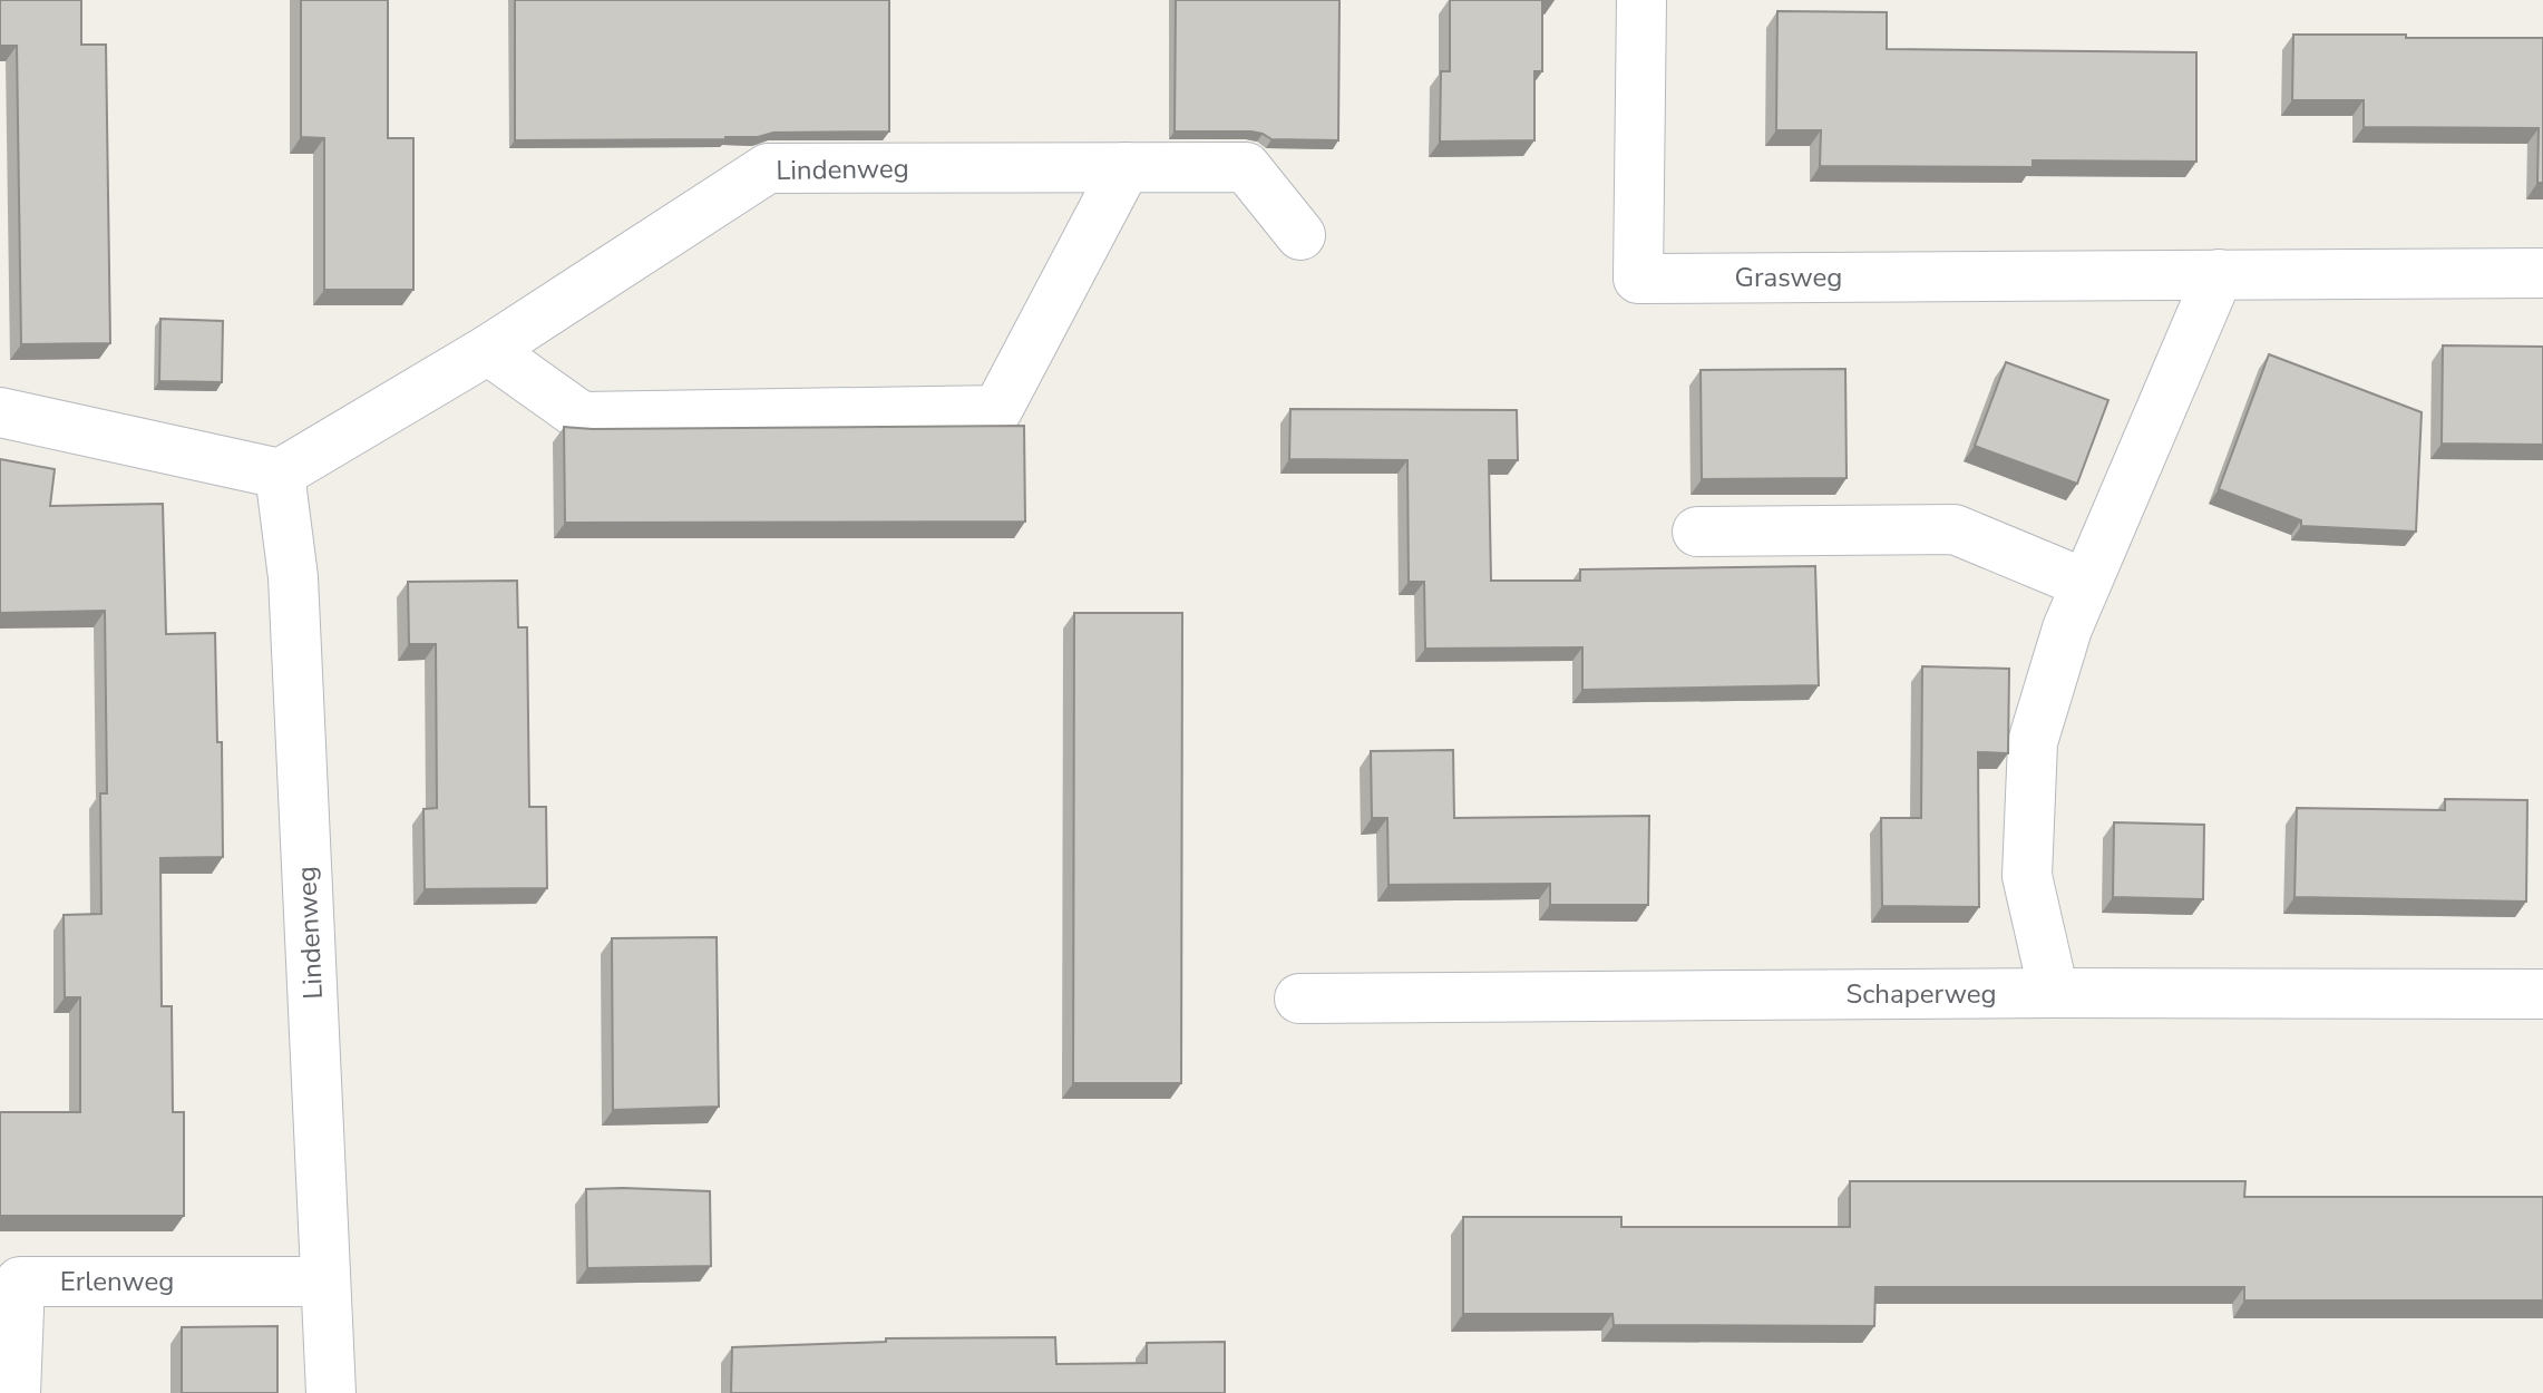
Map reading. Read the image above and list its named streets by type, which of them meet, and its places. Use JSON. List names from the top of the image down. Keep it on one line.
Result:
{"streets":{"street":["Lindenweg","Grasweg","Schaperweg","Erlenweg"]},"crossings":[["Lindenweg","Erlenweg"]]}
